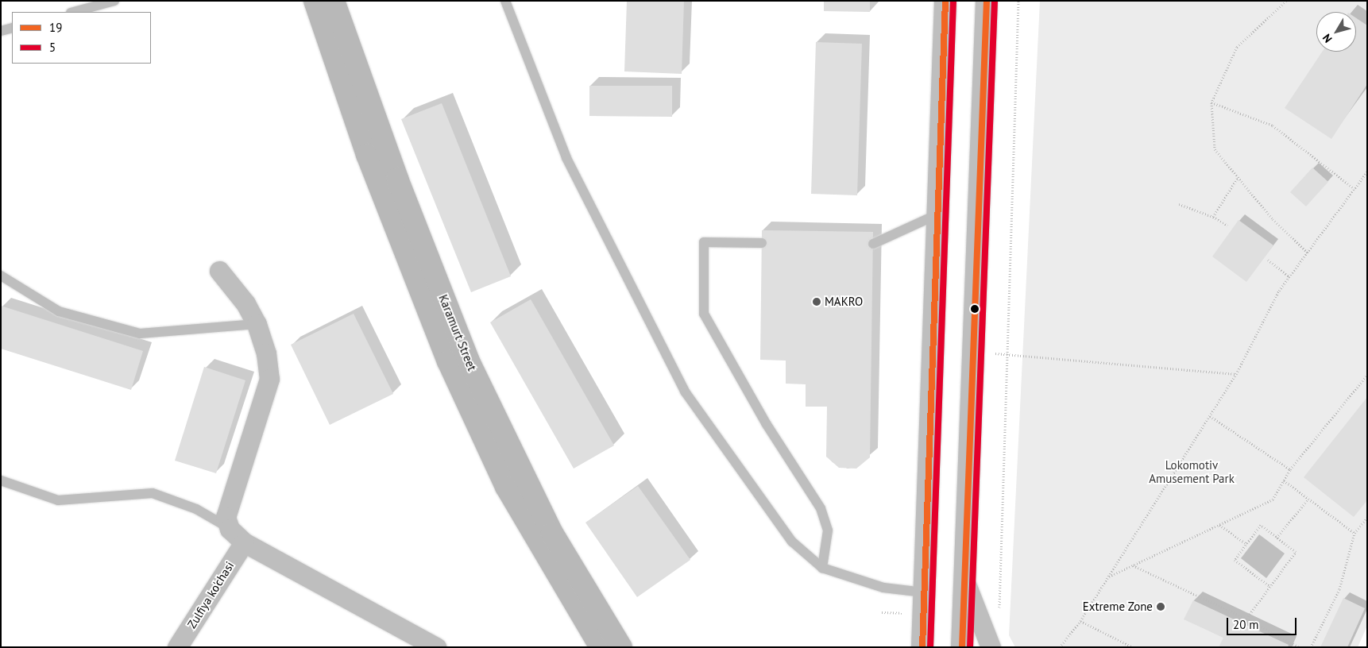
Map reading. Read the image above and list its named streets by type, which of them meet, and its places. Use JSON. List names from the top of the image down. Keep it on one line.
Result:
{"streets":{"main road":["Karamurt Street"],"street":["Zulfiya ko'chasi"]},"parks":["Lokomotiv Amusement Park"],"places":["MAKRO","Extreme Zone"],"lines":["transit line 19","transit line 5"],"legend":["19","5"],"scale_bar":"20 m","north":"bottom left"}
